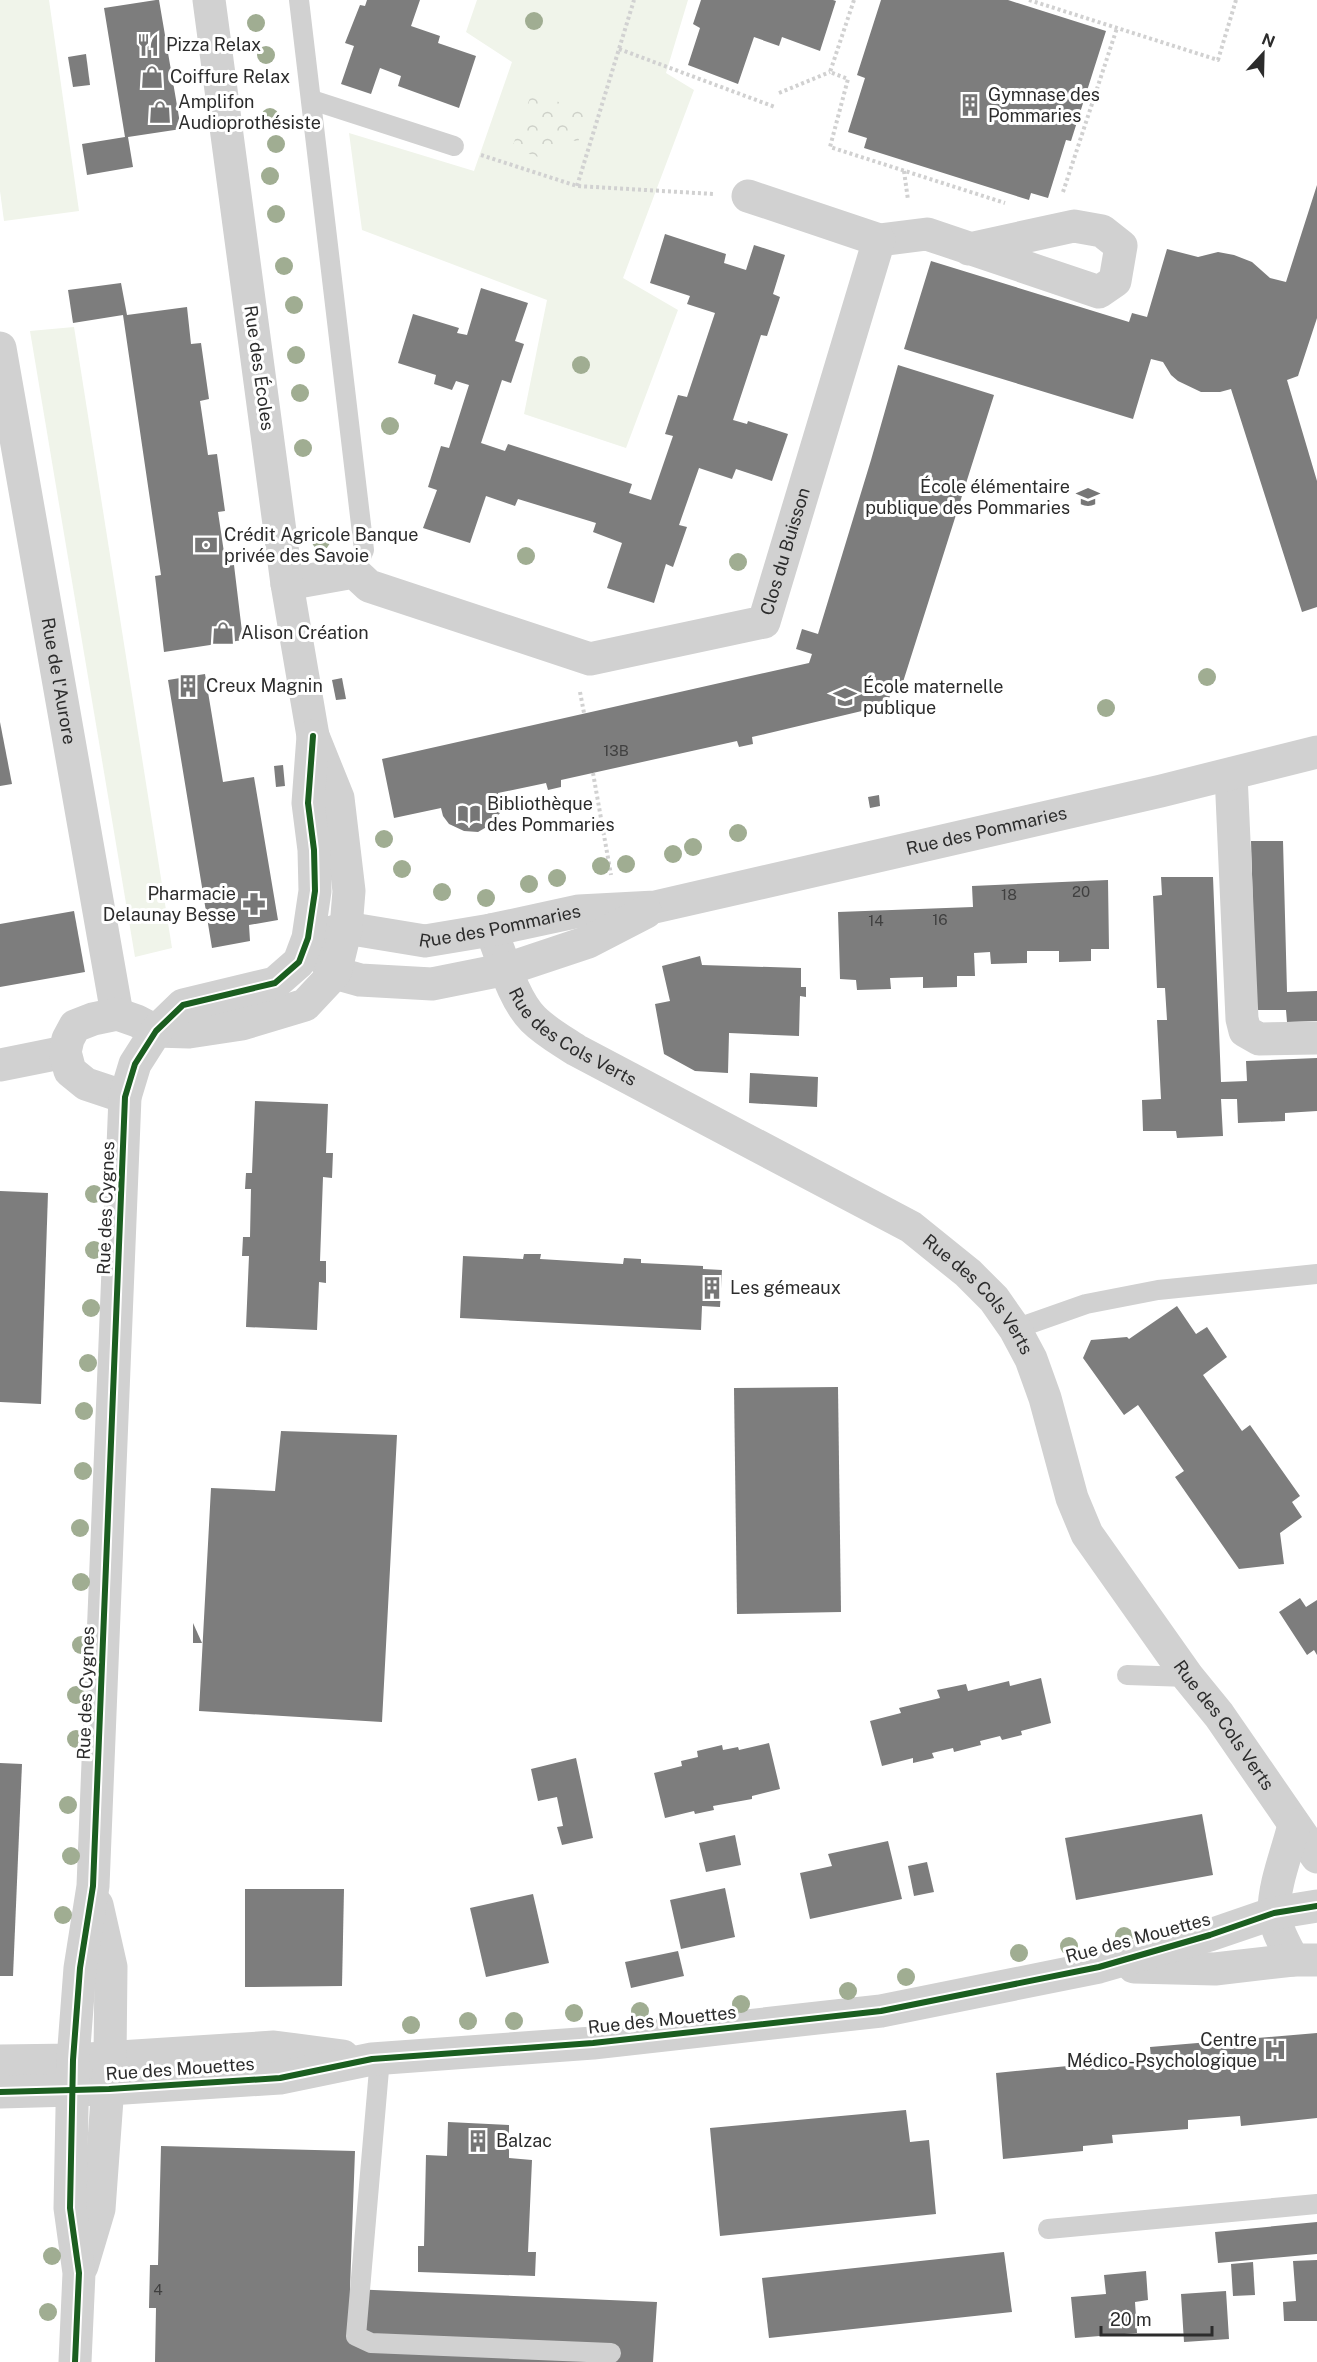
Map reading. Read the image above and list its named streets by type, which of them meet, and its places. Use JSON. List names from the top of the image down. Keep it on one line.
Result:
{"streets":{"street":["Rue des Écoles","Clos du Buisson","Rue de l'Aurore","Rue des Pommaries","Rue des Cols Verts","Rue des Cygnes","Rue des Mouettes"]},"crossings":[["Rue des Écoles","Rue des Pommaries"],["Rue des Pommaries","Rue des Cols Verts"],["Rue des Cygnes","Rue des Mouettes"]],"places":{"restaurant":["Pizza Relax"],"shop":["Coiffure Relax","Amplifon Audioprothésiste","Alison Création"],"building":["Gymnase des Pommaries","Creux Magnin","Les gémeaux","Balzac"],"school or university":["École élémentaire publique des Pommaries","École maternelle publique"],"bank":["Crédit Agricole Banque privée des Savoie"],"library":["Bibliothèque des Pommaries"],"pharmacy":["Pharmacie Delaunay Besse"],"hospital":["Centre Médico-Psychologique"]},"house_numbers":["13B","20","18","16","14","4"],"scale_bar":"20 m","north":"top"}
